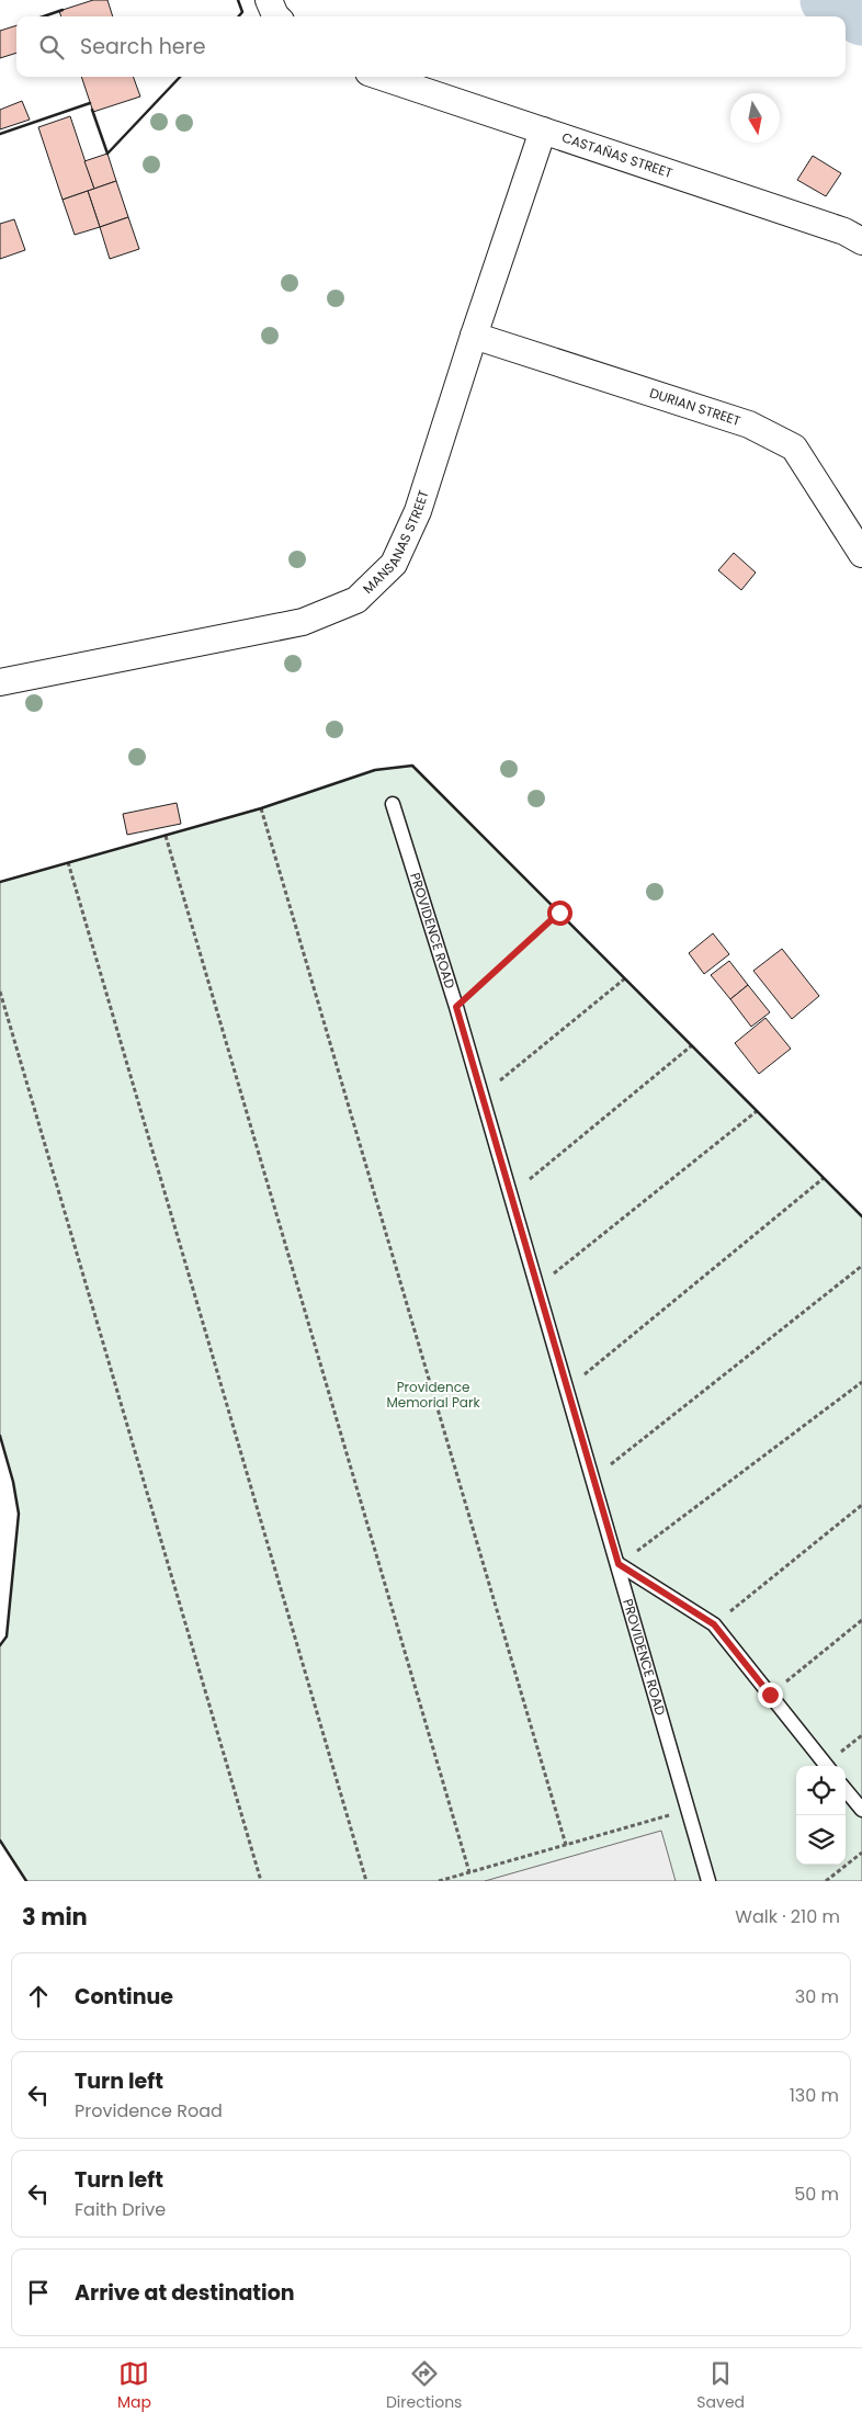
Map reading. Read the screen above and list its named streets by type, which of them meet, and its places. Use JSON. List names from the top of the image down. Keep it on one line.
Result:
{"streets":{"street":["CASTAÑAS STREET","DURIAN STREET","MANSANAS STREET"],"lane":["PROVIDENCE ROAD"]},"crossings":[["CASTAÑAS STREET","MANSANAS STREET"],["DURIAN STREET","MANSANAS STREET"]],"parks":["Providence Memorial Park"],"north":"bottom","page":{"search":"Search here","heading":["3 min","Walk · 210 m"],"list":[["Continue","30 m"],["Turn left","Providence Road","130 m"],["Turn left","Faith Drive","50 m"],"Arrive at destination"],"nav":["Map","Directions","Saved"]}}
